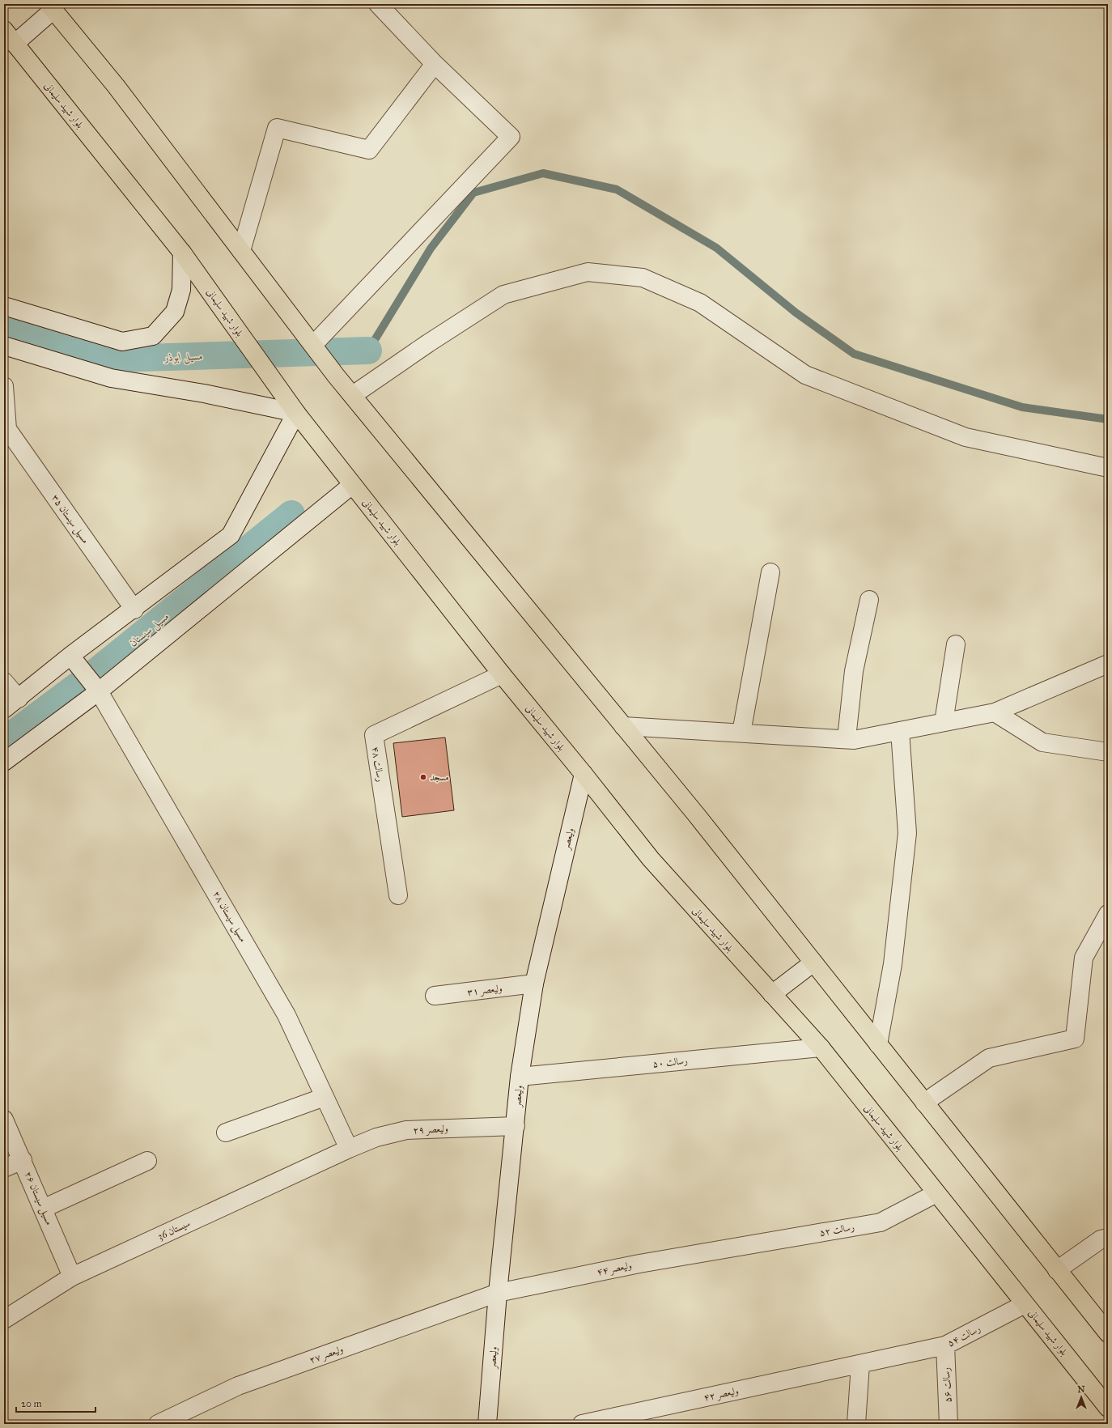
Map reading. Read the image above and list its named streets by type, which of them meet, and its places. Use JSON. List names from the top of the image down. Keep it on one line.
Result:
{"streets":{"main road":["بلوار شهید سلیمانی"],"street":["مسیل سیستان ۳۵","رسالت ۴۸","ولیعصر","مسیل سیستان ۲۸","ولیعصر ۳۱","رسالت ۵۰","ولیعصر ۲۹","مسیل سیستان ۲۶","سیستان 36","رسالت ۵۲","ولیعصر ۴۴","رسالت ۵۴","ولیعصر ۲۷","رسالت ۵۶","ولیعصر ۴۲"]},"crossings":[["بلوار شهید سلیمانی","رسالت ۴۸"],["بلوار شهید سلیمانی","ولیعصر"],["بلوار شهید سلیمانی","رسالت ۵۰"],["بلوار شهید سلیمانی","رسالت ۵۲"],["بلوار شهید سلیمانی","رسالت ۵۴"],["ولیعصر","ولیعصر ۳۱"],["ولیعصر","رسالت ۵۰"],["ولیعصر","ولیعصر ۲۹"],["ولیعصر","ولیعصر ۴۴"],["ولیعصر","ولیعصر ۲۷"],["مسیل سیستان ۲۸","ولیعصر ۲۹"],["مسیل سیستان ۲۸","سیستان 36"],["ولیعصر ۲۹","سیستان 36"],["مسیل سیستان ۲۶","سیستان 36"],["رسالت ۵۲","ولیعصر ۴۴"],["ولیعصر ۴۴","ولیعصر ۲۷"],["رسالت ۵۴","رسالت ۵۶"],["رسالت ۵۴","ولیعصر ۴۲"]],"water":["مسیل ابوذر","مسیل سیستان"],"places":["مسجد"],"scale_bar":"20 m","north":"top"}
